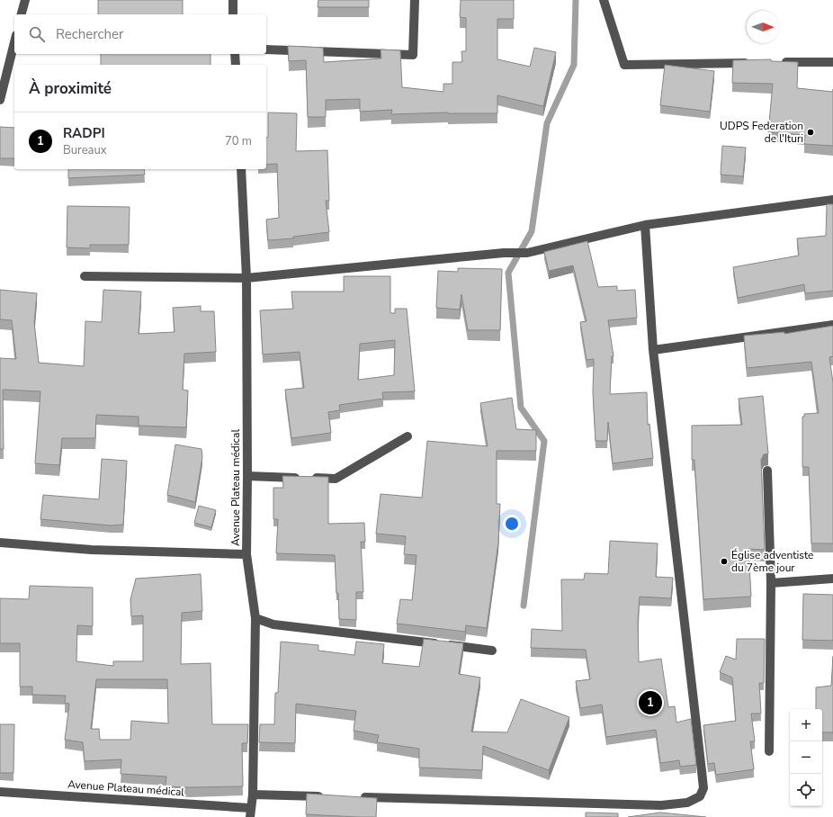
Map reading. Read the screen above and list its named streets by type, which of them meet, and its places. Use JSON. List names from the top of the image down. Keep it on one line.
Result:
{"streets":{"street":["Avenue Plateau médical"]},"places":["UDPS Federation de l'Ituri","Église adventiste du 7ème jour"],"north":"right","page":{"search":"Rechercher","heading":"À proximité","list":[{"mark":"1","name":"RADPI","note":"Bureaux","value":"70 m"}],"pins":"1","map_buttons":["+","−"]}}
